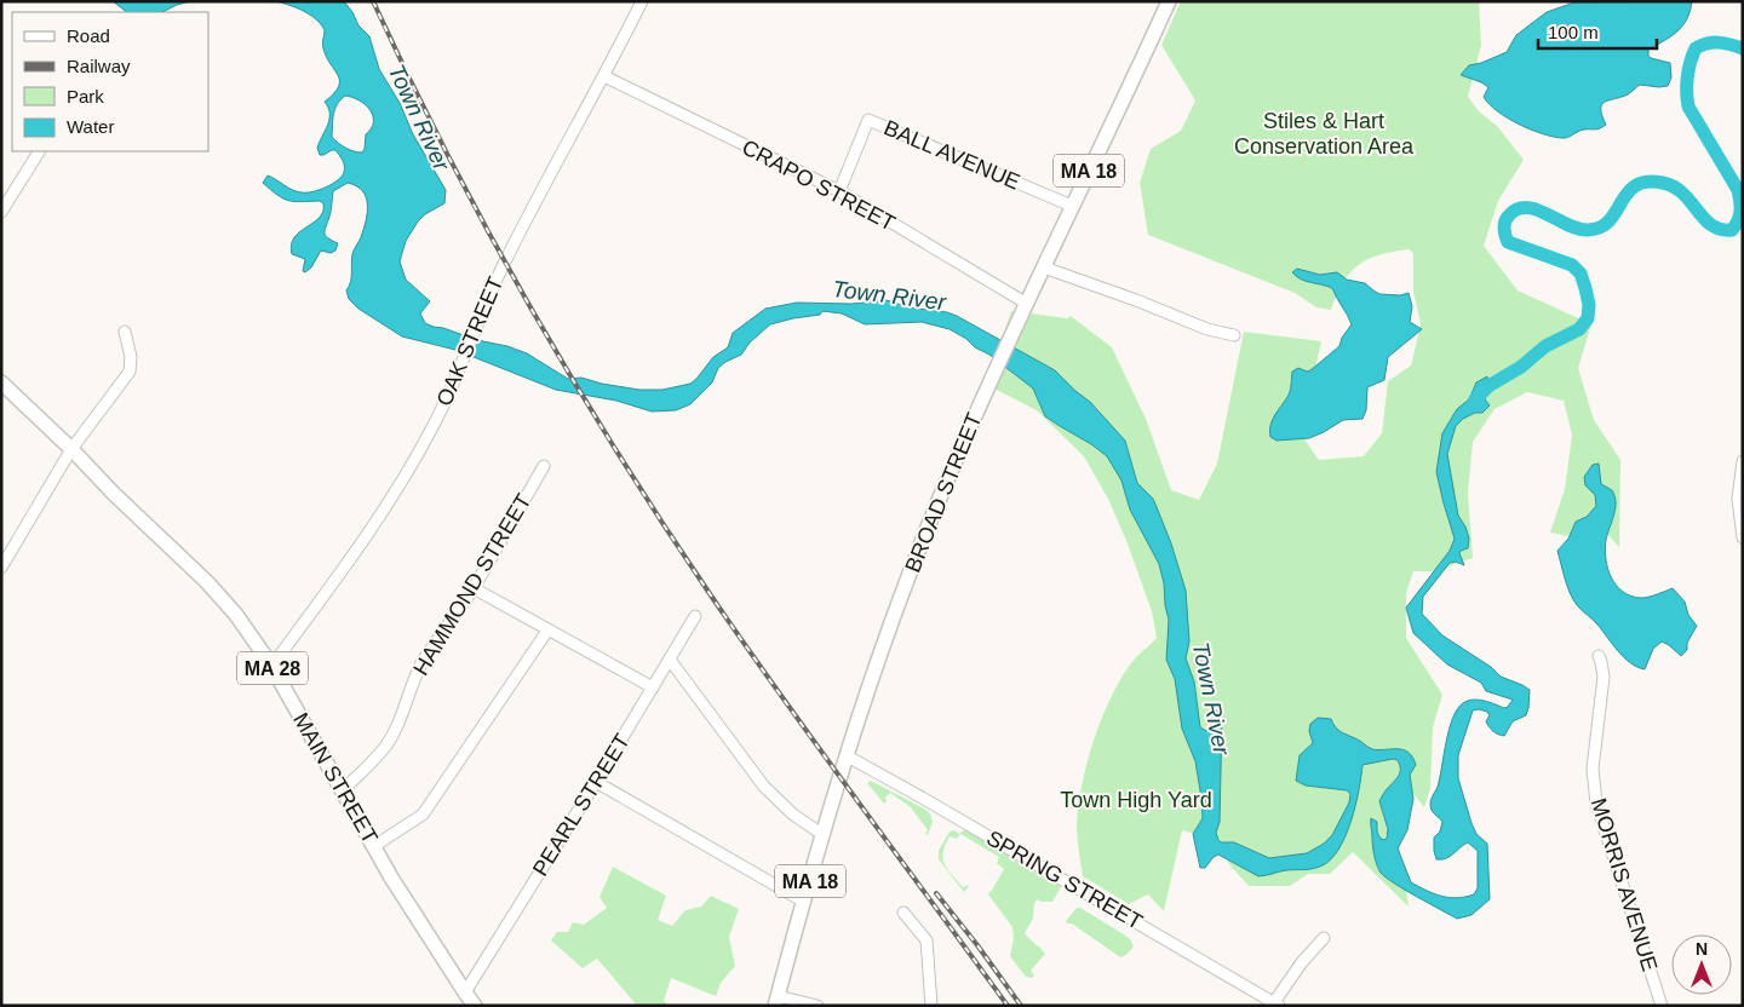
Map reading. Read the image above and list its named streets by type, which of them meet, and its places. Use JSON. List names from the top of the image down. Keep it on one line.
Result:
{"streets":{"main road":["MA 18","BROAD STREET","MA 28","MAIN STREET"],"street":["BALL AVENUE","CRAPO STREET","OAK STREET","HAMMOND STREET","PEARL STREET","SPRING STREET","MORRIS AVENUE"]},"crossings":[["BALL AVENUE","CRAPO STREET"],["BALL AVENUE","BROAD STREET"],["CRAPO STREET","OAK STREET"],["CRAPO STREET","BROAD STREET"],["OAK STREET","MAIN STREET"],["BROAD STREET","SPRING STREET"],["HAMMOND STREET","MAIN STREET"],["MAIN STREET","PEARL STREET"]],"water":["Town River"],"parks":["Stiles & Hart Conservation Area","Town High Yard"],"legend":["Road","Railway","Park","Water"],"scale_bar":"100 m","north":"top"}
